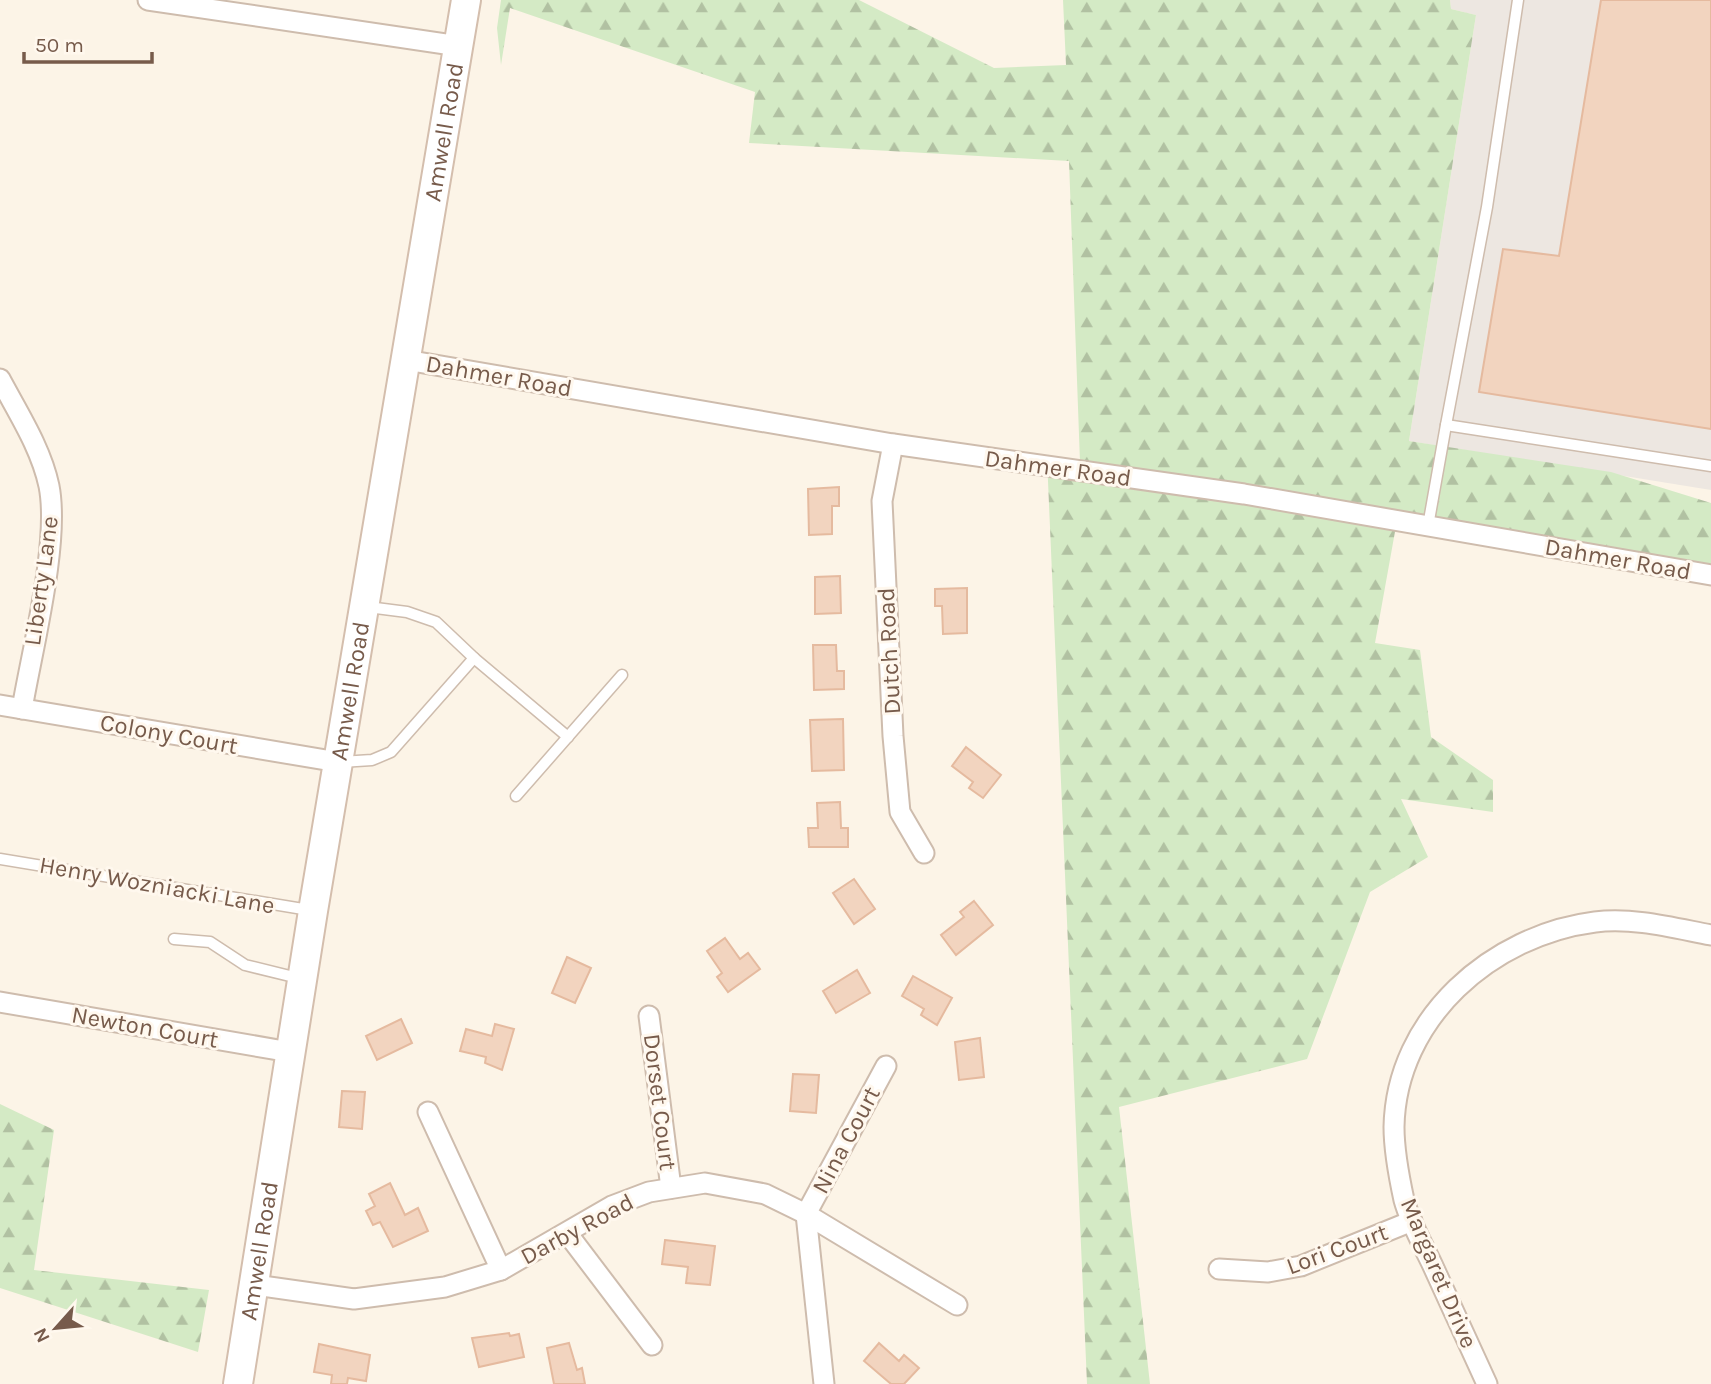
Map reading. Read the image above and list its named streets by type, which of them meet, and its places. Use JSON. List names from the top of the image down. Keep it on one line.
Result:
{"streets":{"main road":["Amwell Road"],"street":["Dahmer Road","Liberty Lane","Dutch Road","Colony Court","Newton Court","Dorset Court","Nina Court","Darby Road","Lori Court","Margaret Drive"],"lane":["Henry Wozniacki Lane"]},"crossings":[["Amwell Road","Dahmer Road"],["Amwell Road","Colony Court"],["Amwell Road","Henry Wozniacki Lane"],["Amwell Road","Newton Court"],["Amwell Road","Darby Road"],["Dahmer Road","Dutch Road"],["Liberty Lane","Colony Court"],["Dorset Court","Darby Road"],["Nina Court","Darby Road"],["Lori Court","Margaret Drive"]],"scale_bar":"50 m","north":"bottom left"}
